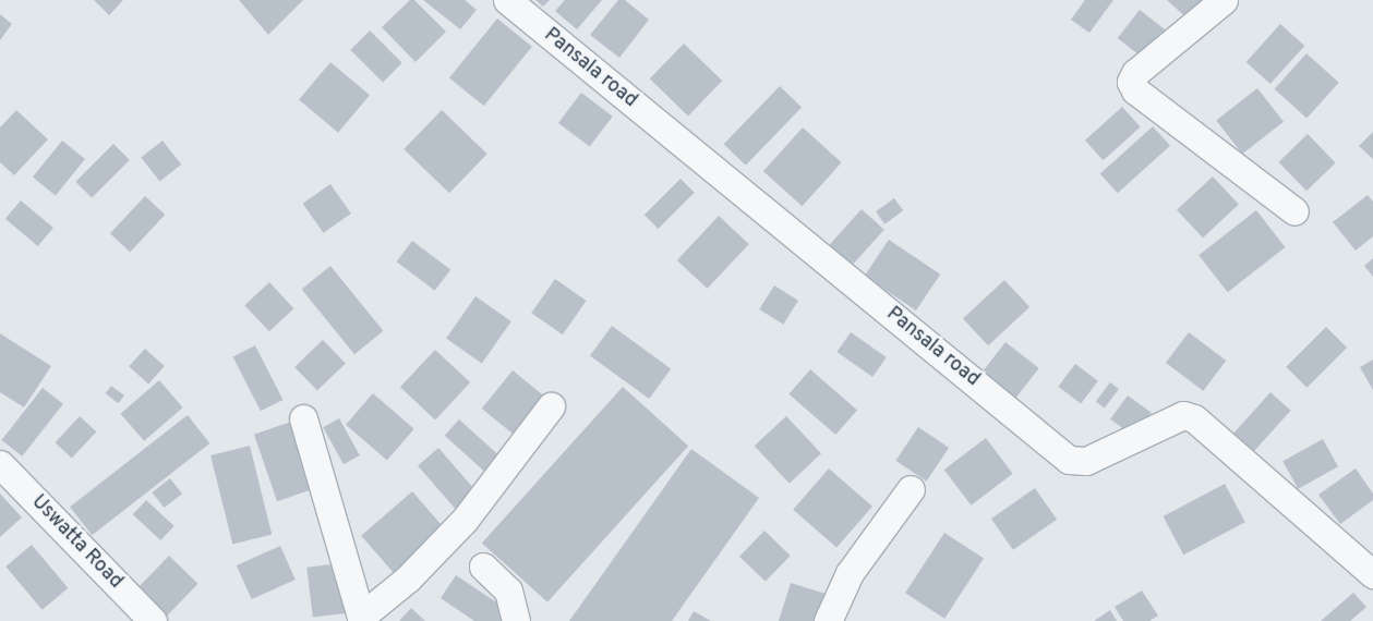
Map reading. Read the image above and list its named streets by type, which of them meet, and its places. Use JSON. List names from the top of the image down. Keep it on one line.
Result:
{"streets":{"street":["Pansala road","Uswatta Road"]}}
